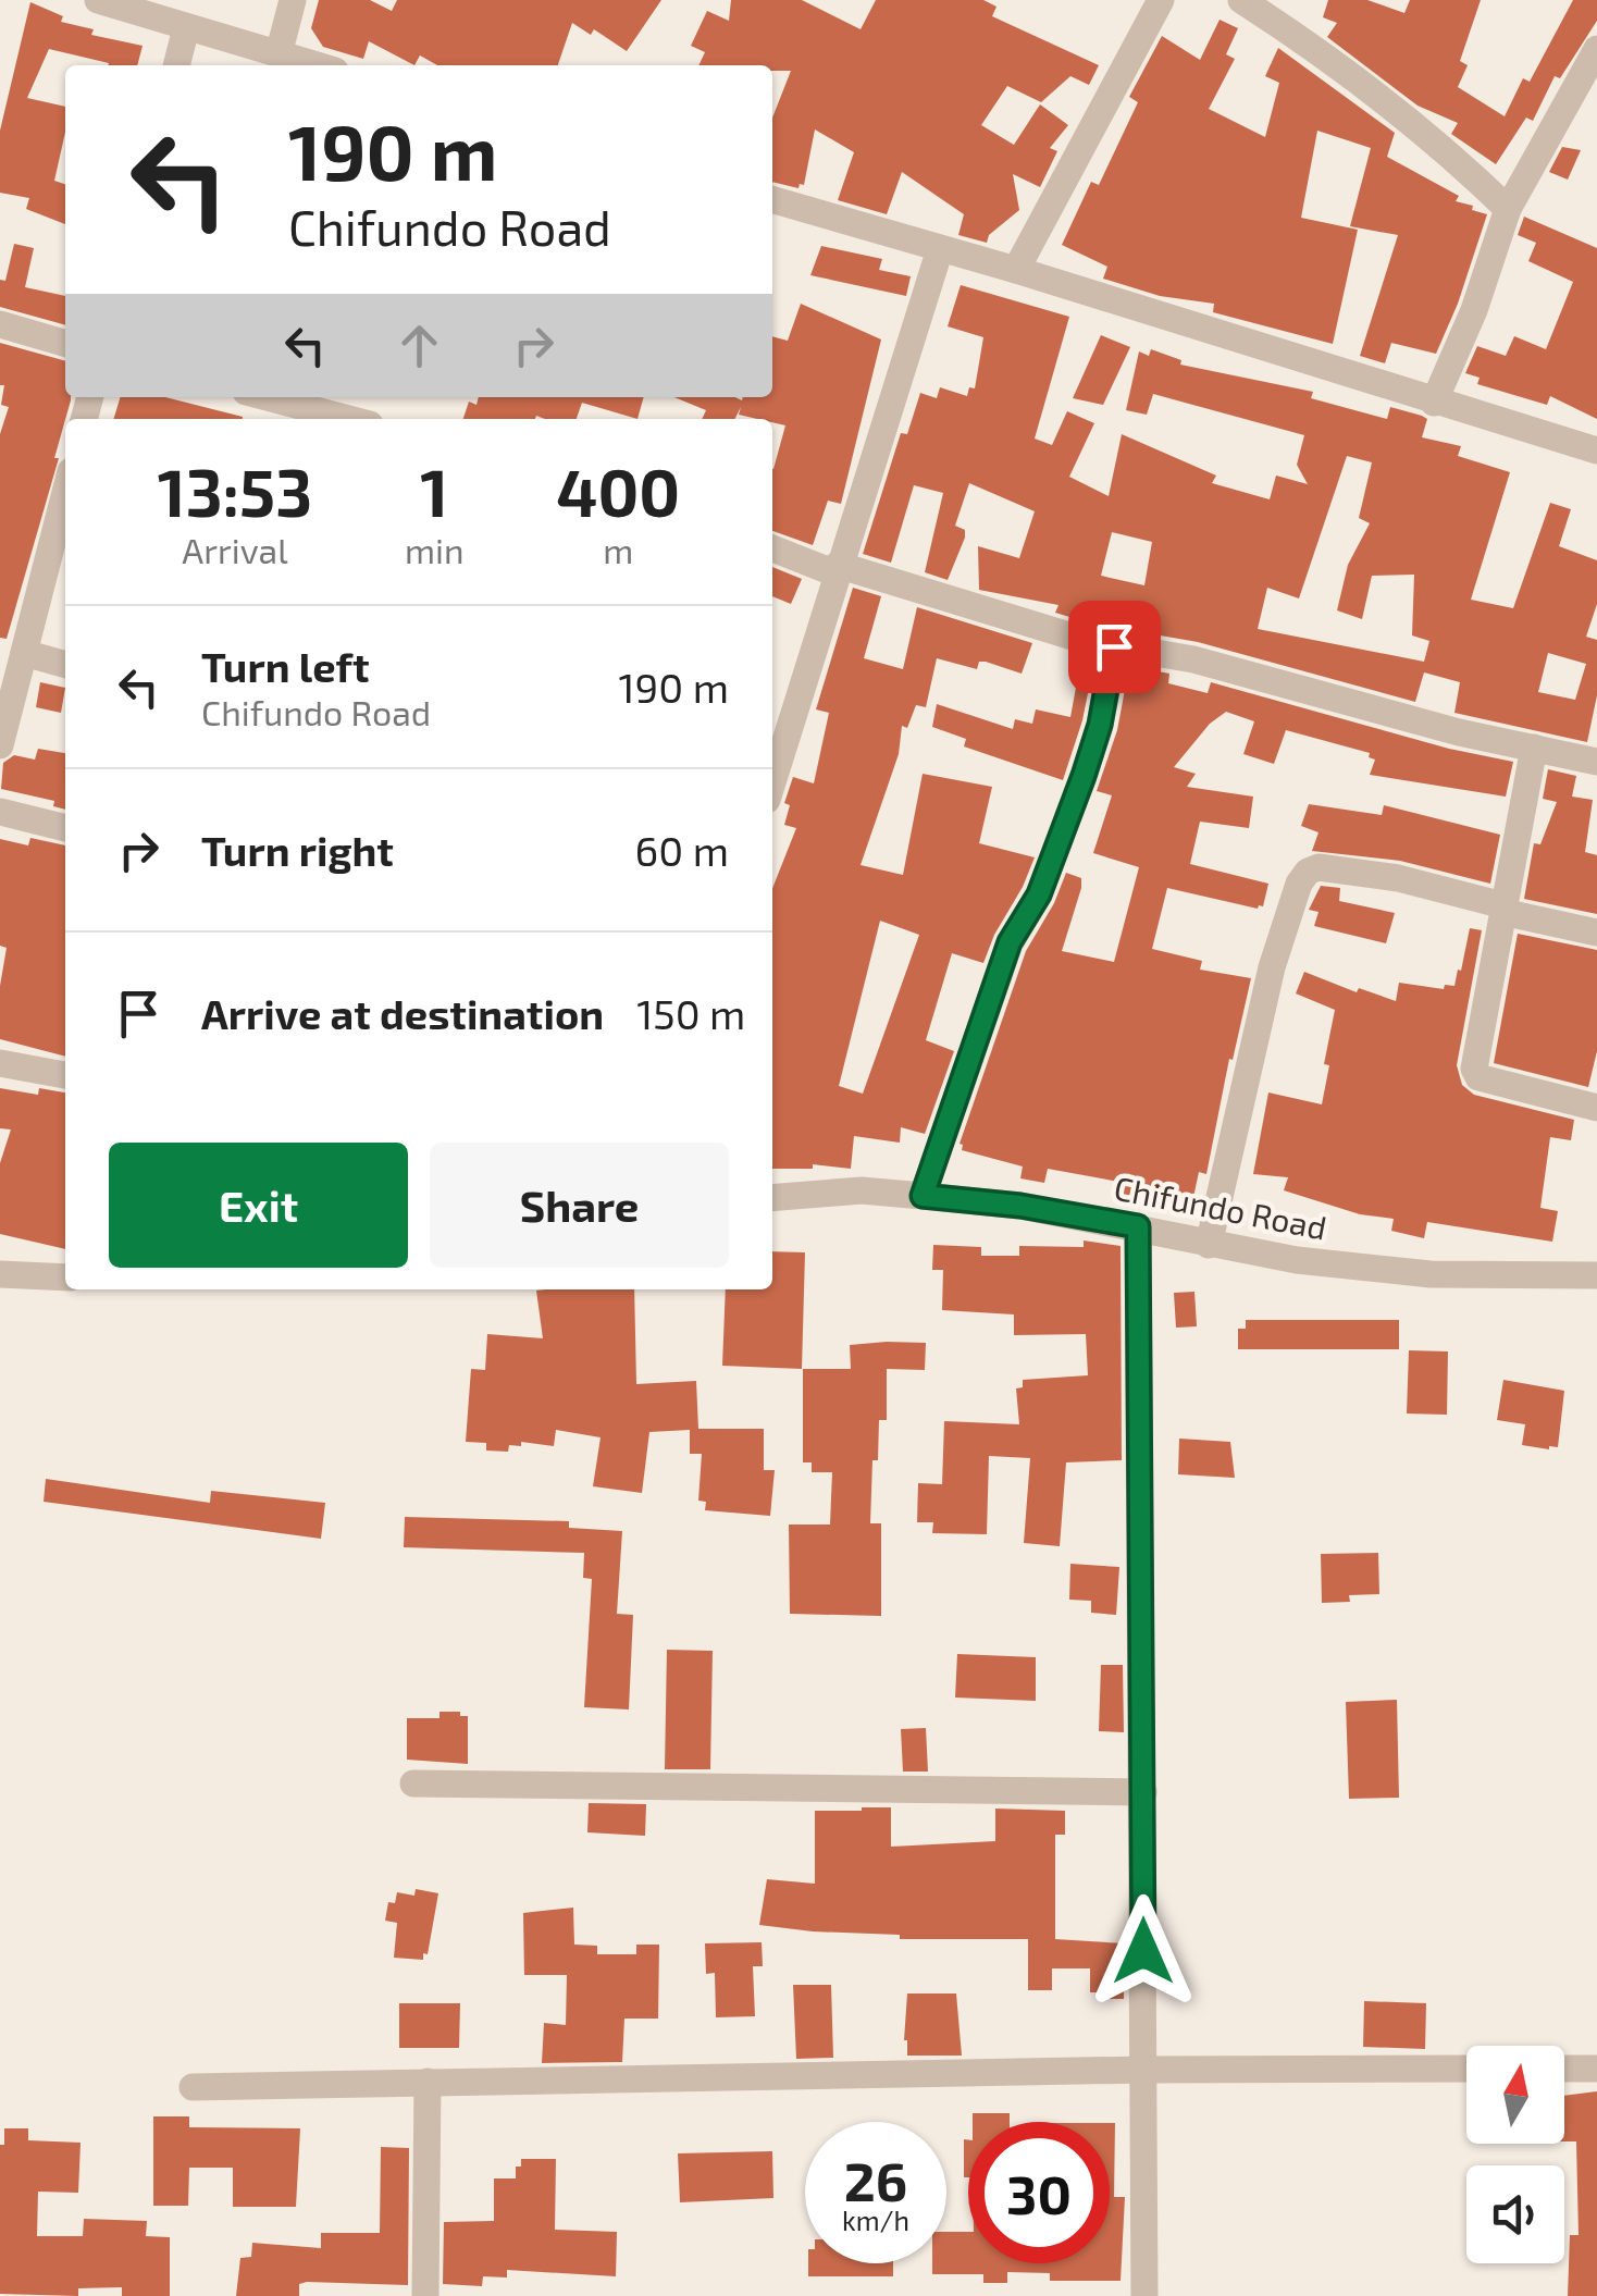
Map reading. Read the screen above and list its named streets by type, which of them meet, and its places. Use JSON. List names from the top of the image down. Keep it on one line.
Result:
{"streets":{"street":["Chifundo Road"]},"north":"top","page":{"turn":["190 m","Chifundo Road"],"eta":["13:53","Arrival","1","min","400","m"],"list":[{"name":"Turn left","note":"Chifundo Road","value":"190 m"},{"name":"Turn right","value":"60 m"},{"name":"Arrive at destination","value":"150 m"}],"buttons":["Exit","Share"],"speed":"26 km/h","limit":"30"}}
